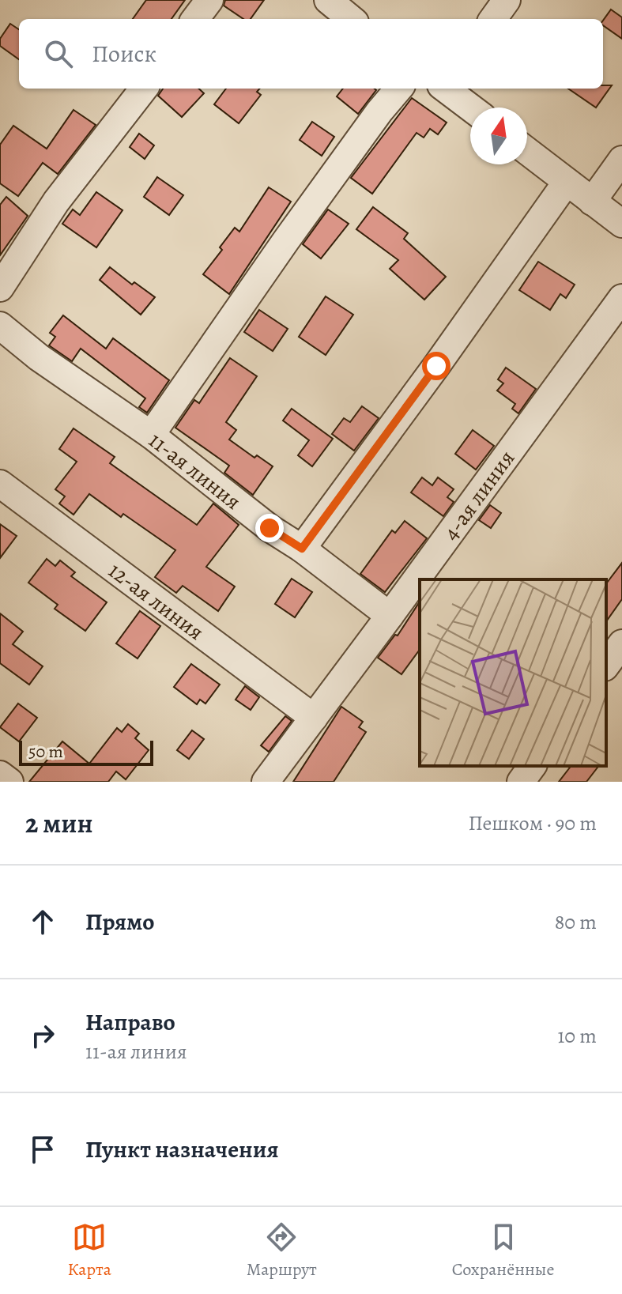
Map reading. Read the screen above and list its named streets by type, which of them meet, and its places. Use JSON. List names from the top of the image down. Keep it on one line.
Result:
{"streets":{"street":["11-ая линия","4-ая линия","12-ая линия"]},"crossings":[["11-ая линия","4-ая линия"],["4-ая линия","12-ая линия"]],"scale_bar":"50 m","north":"top","page":{"search":"Поиск","scale":"50 m","heading":["2 мин","Пешком · 90 m"],"list":[["Прямо","80 m"],["Направо","11-ая линия","10 m"],"Пункт назначения"],"nav":["Карта","Маршрут","Сохранённые"]}}
